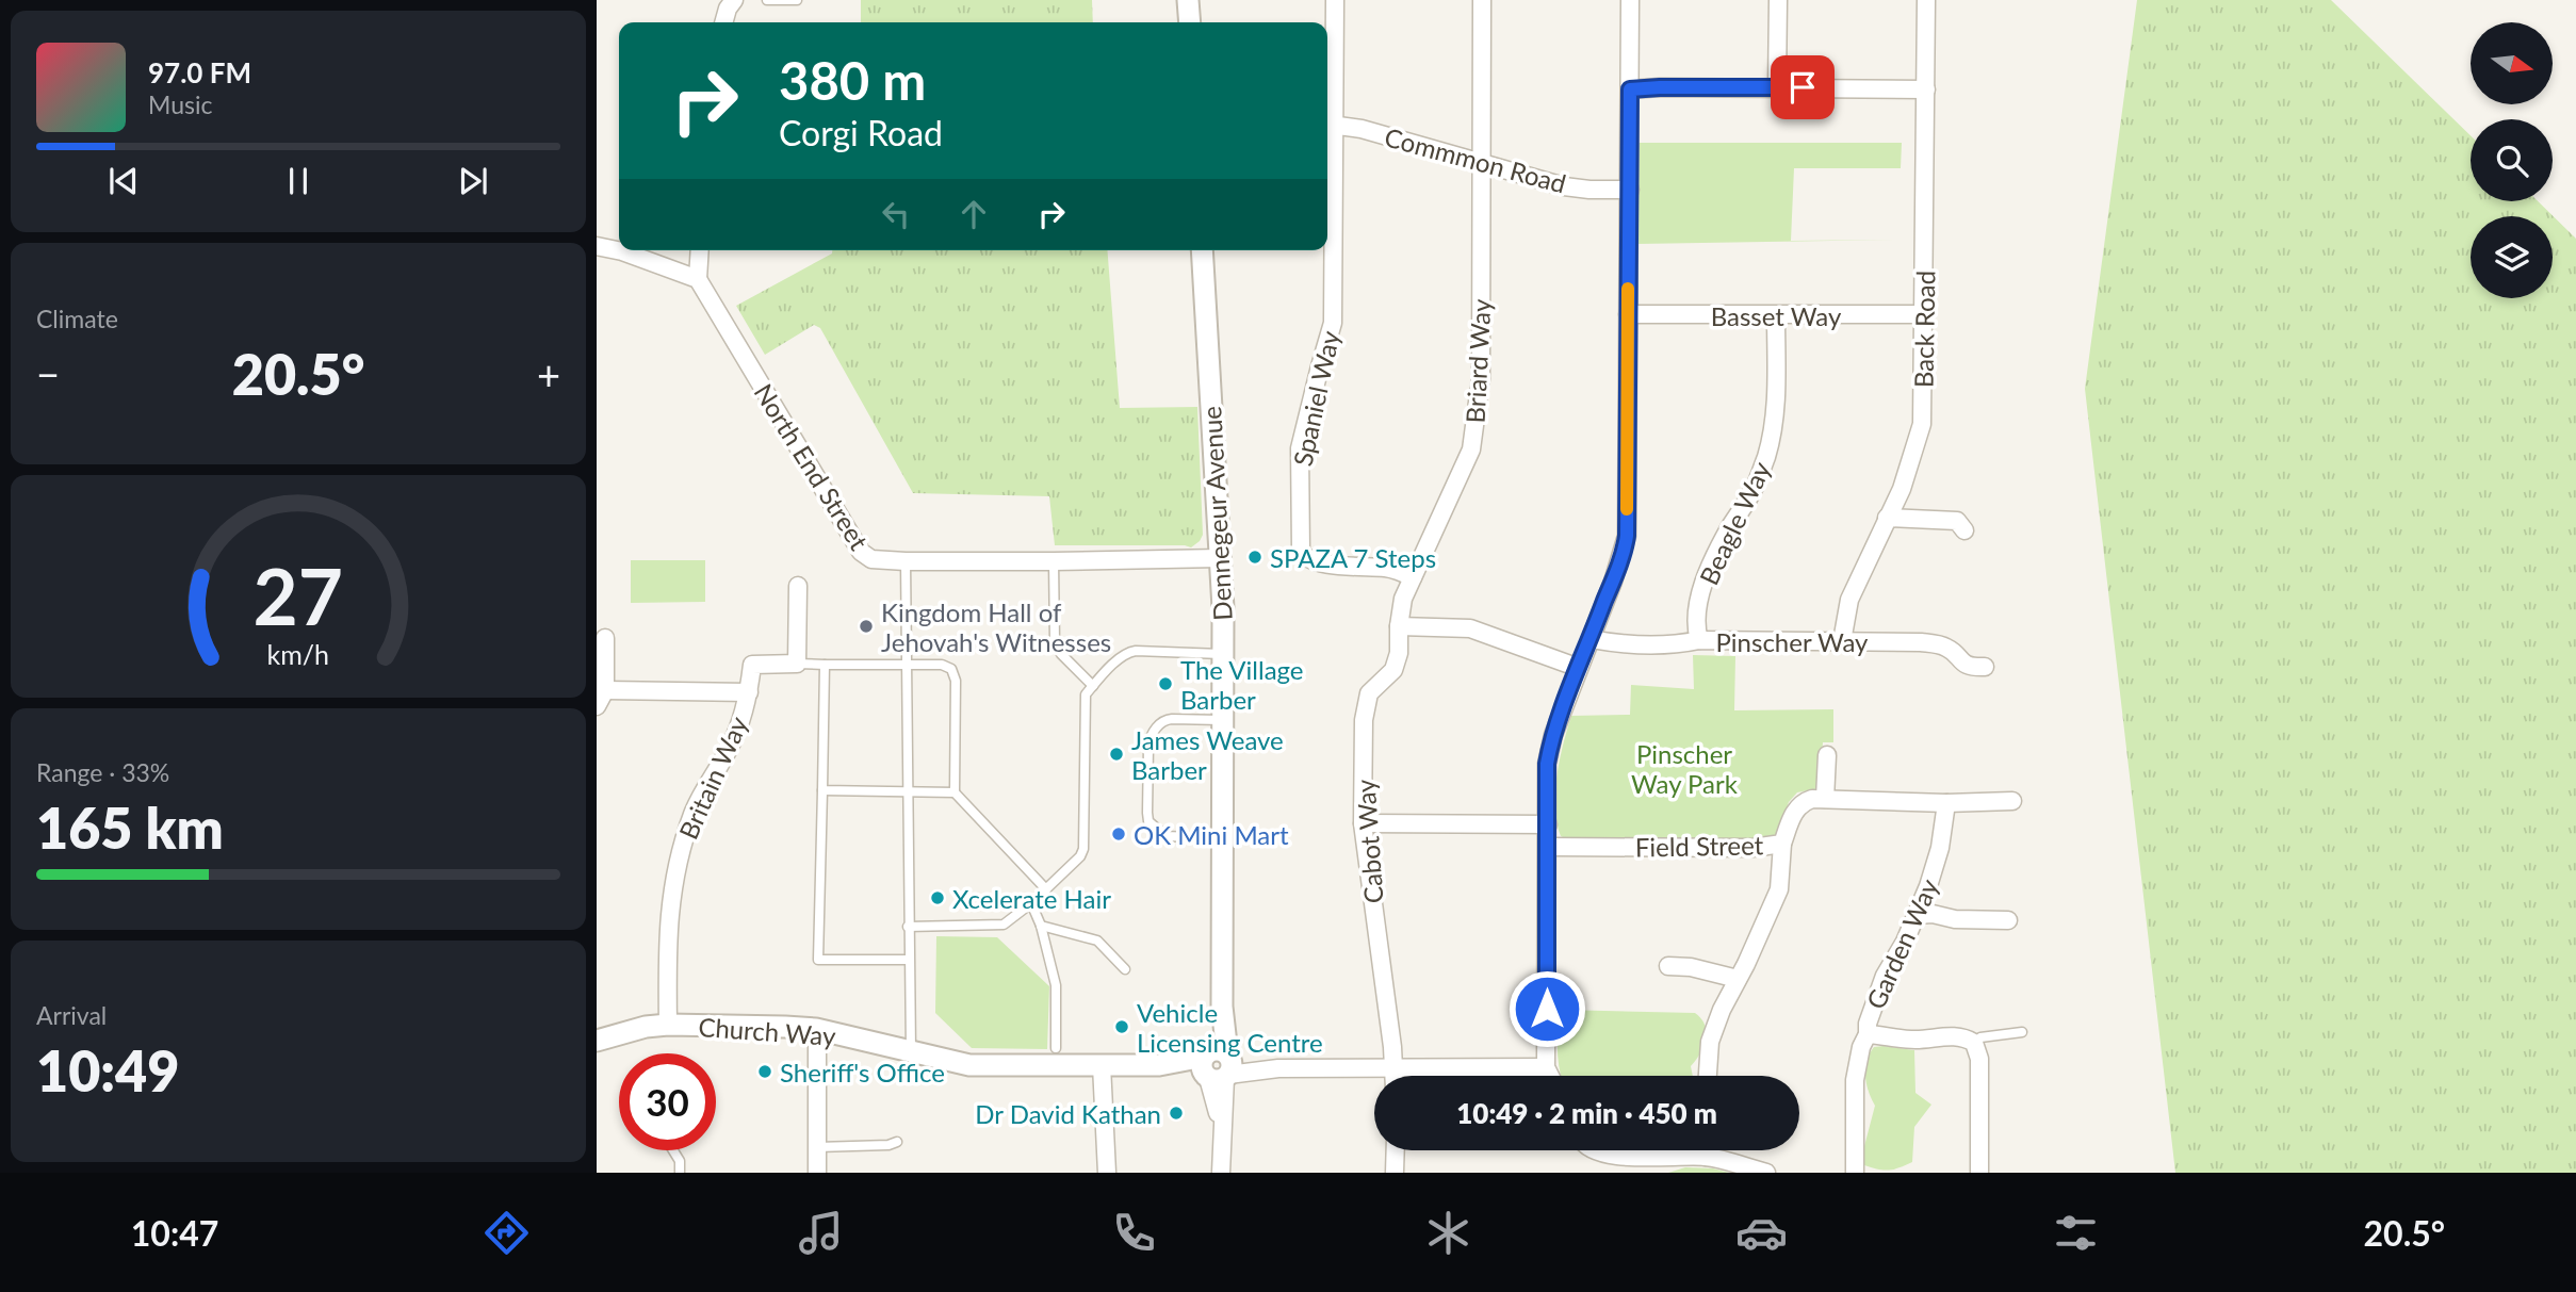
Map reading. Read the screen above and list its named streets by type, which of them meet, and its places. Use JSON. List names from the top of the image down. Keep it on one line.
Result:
{"streets":{"street":["Commmon Road","Basset Way","Back Road","Briard Way","Spaniel Way","North End Street","Dennegeur Avenue","Beagle Way","Pinscher Way","Britain Way","Cabot Way","Field Street","Garden Way","Church Way"]},"crossings":[["Commmon Road","Briard Way"],["Commmon Road","Spaniel Way"],["Basset Way","Back Road"],["Basset Way","Beagle Way"],["Back Road","Pinscher Way"],["Briard Way","Spaniel Way"],["Briard Way","Cabot Way"],["North End Street","Dennegeur Avenue"],["Dennegeur Avenue","Church Way"],["Beagle Way","Pinscher Way"],["Britain Way","Church Way"],["Field Street","Garden Way"]],"parks":["Pinscher Way Park"],"places":["SPAZA 7 Steps","Kingdom Hall of Jehovah's Witnesses","The Village Barber","James Weave Barber","OK Mini Mart","Xcelerate Hair","Vehicle Licensing Centre","Sheriff's Office","Dr David Kathan"],"north":"right","page":{"turn":["380 m","Corgi Road"],"song":["97.0 FM","Music"],"tile":["Climate",["Range · 33%","165 km"],["Arrival","10:49"]],"heat":["−","20.5°","+"],"limit":"30","trip":"10:49 · 2 min · 450 m","tabs":["10:47","20.5°"],"gauge":["27","km/h"]}}
